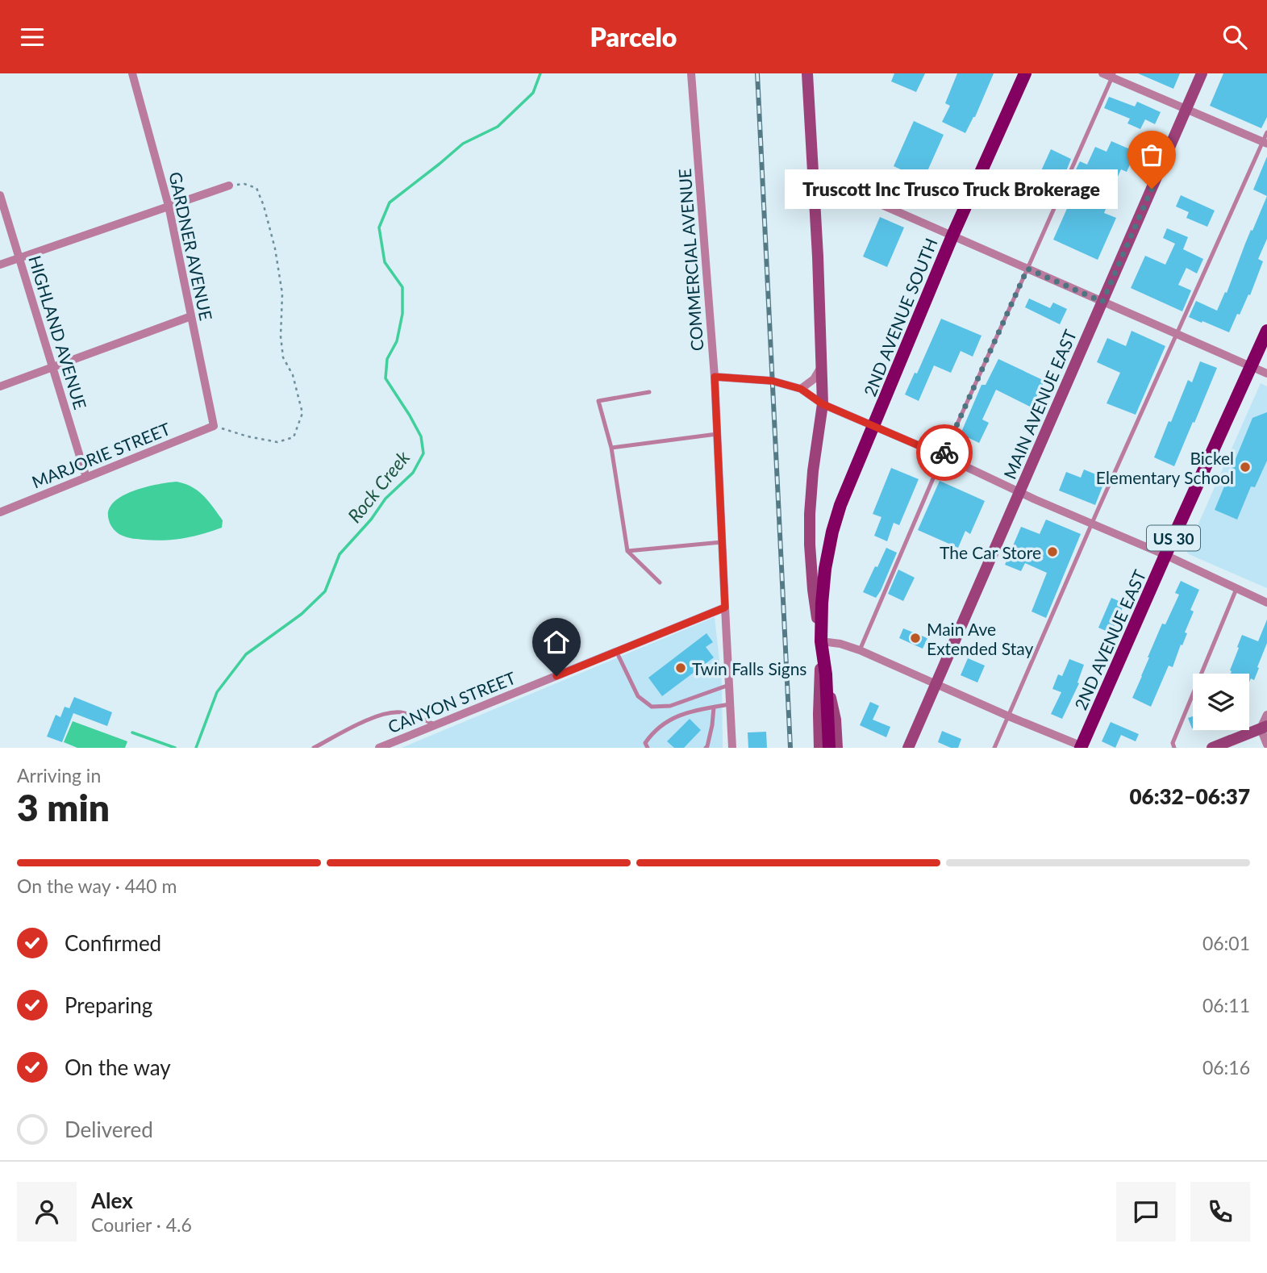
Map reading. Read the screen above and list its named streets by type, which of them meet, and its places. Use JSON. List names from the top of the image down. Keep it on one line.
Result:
{"streets":{"main road":["2ND AVENUE SOUTH","US 30","2ND AVENUE EAST"],"street":["GARDNER AVENUE","COMMERCIAL AVENUE","HIGHLAND AVENUE","MAIN AVENUE EAST","MARJORIE STREET","CANYON STREET"]},"crossings":[["GARDNER AVENUE","MARJORIE STREET"],["COMMERCIAL AVENUE","CANYON STREET"],["HIGHLAND AVENUE","MARJORIE STREET"]],"water":["Rock Creek"],"places":["Truscott Inc Trusco Truck Brokerage","Bickel Elementary School","The Car Store","Main Ave Extended Stay","Twin Falls Signs"],"page":{"header":"Parcelo","bubble":"Truscott Inc Trusco Truck Brokerage","heading":["3 min","Arriving in","06:32–06:37"],"panel":["Alex","Courier · 4.6"],"bar":"On the way · 440 m","list":[["Confirmed","06:01"],["Preparing","06:11"],["On the way","06:16"],"Delivered"]}}
